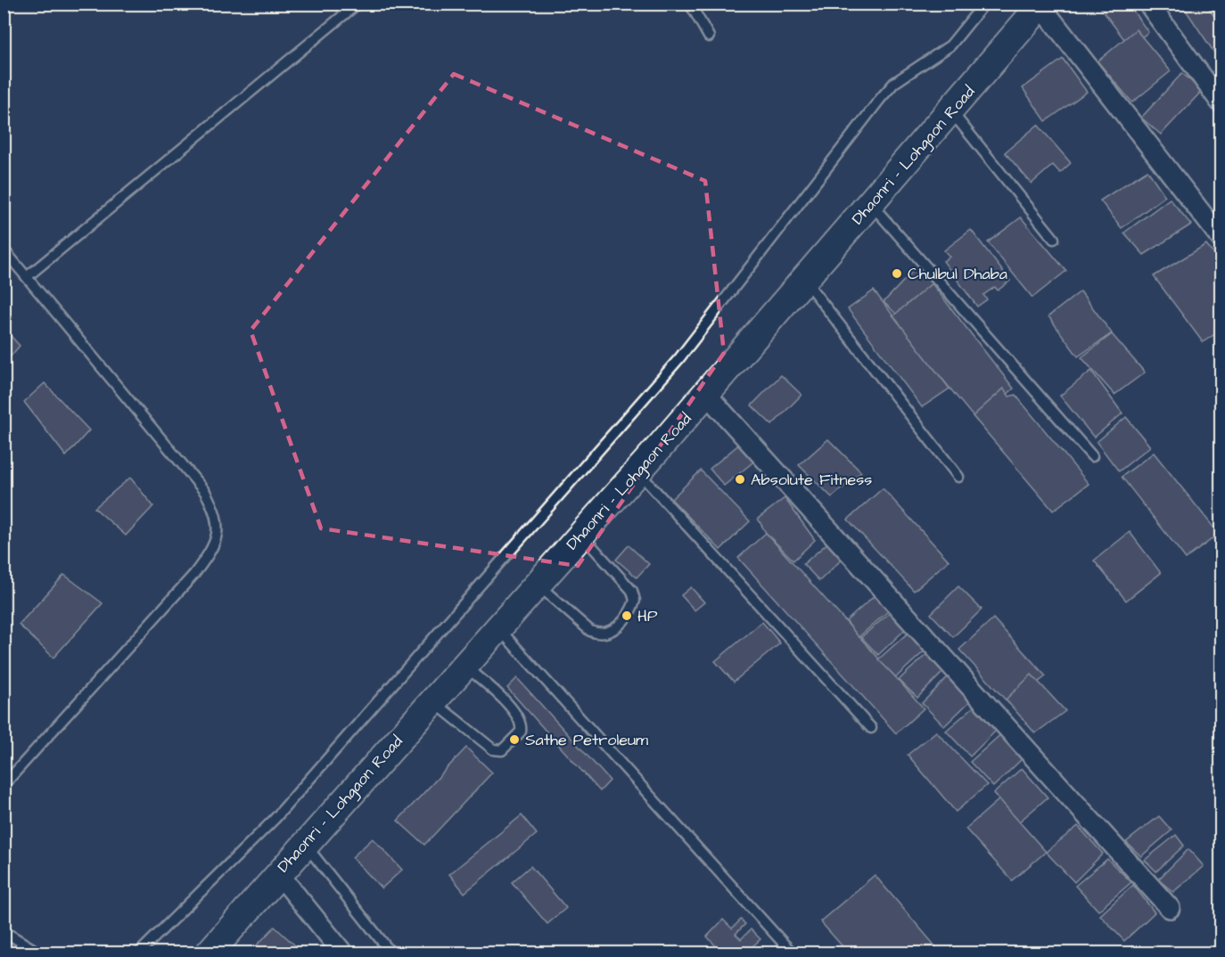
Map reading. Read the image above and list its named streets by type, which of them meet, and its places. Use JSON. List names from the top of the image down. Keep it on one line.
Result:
{"streets":{"main road":["Dhaonri - Lohgaon Road"]},"places":["Chulbul Dhaba","Absolute Fitness","HP","Sathe Petroleum"]}
